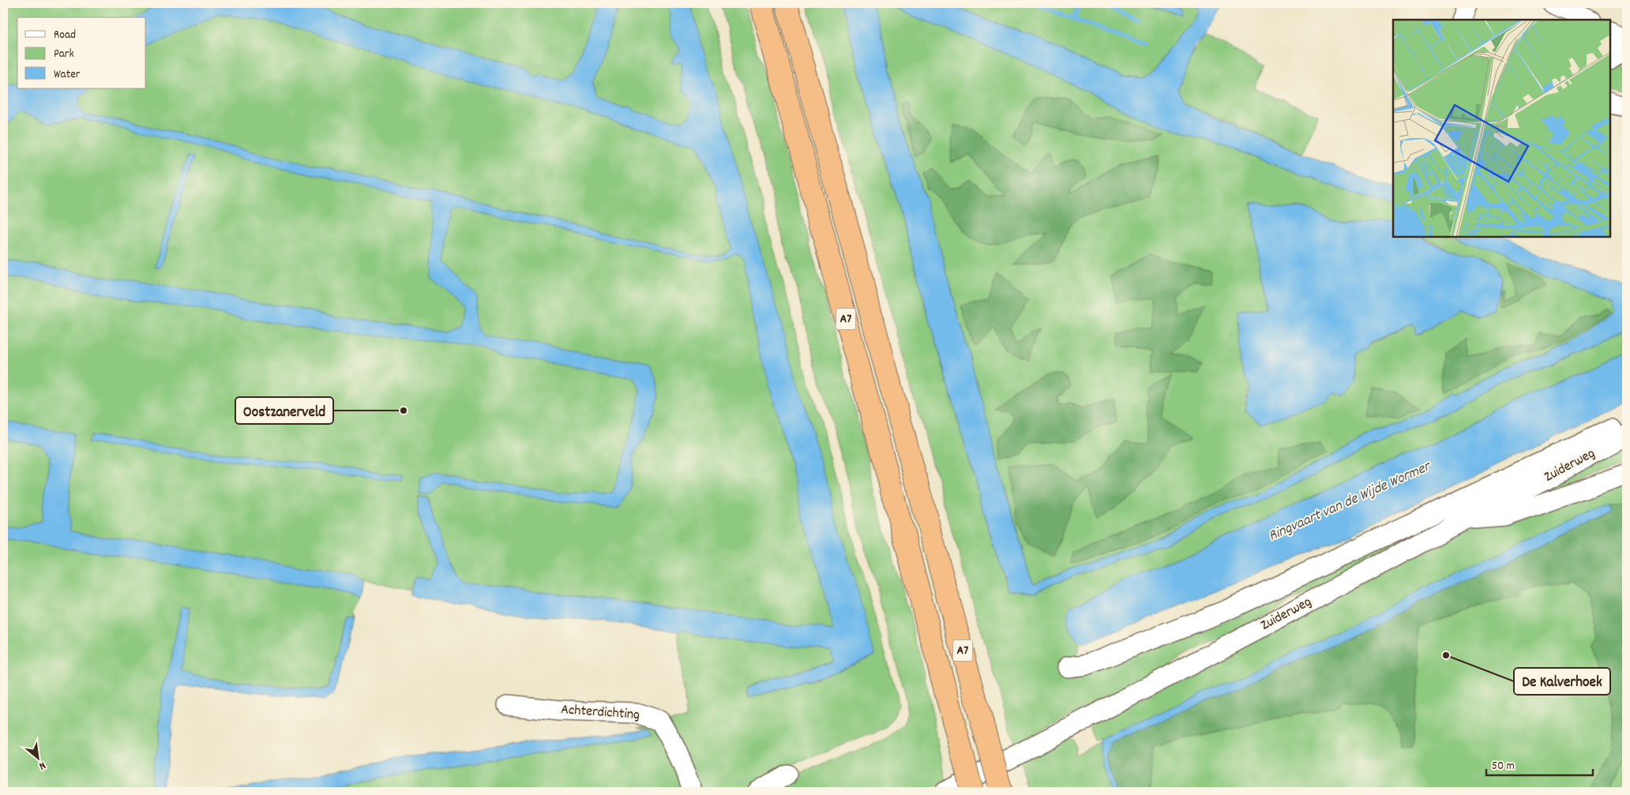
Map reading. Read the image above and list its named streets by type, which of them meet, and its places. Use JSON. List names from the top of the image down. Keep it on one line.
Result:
{"streets":{"highway":["A7"],"street":["Zuiderweg","Achterdichting"]},"water":["Ringvaart van de Wijde Wormer"],"places":["Oostzanerveld","De Kalverhoek"],"legend":["Road","Park","Water"],"scale_bar":"50 m","north":"bottom right"}
